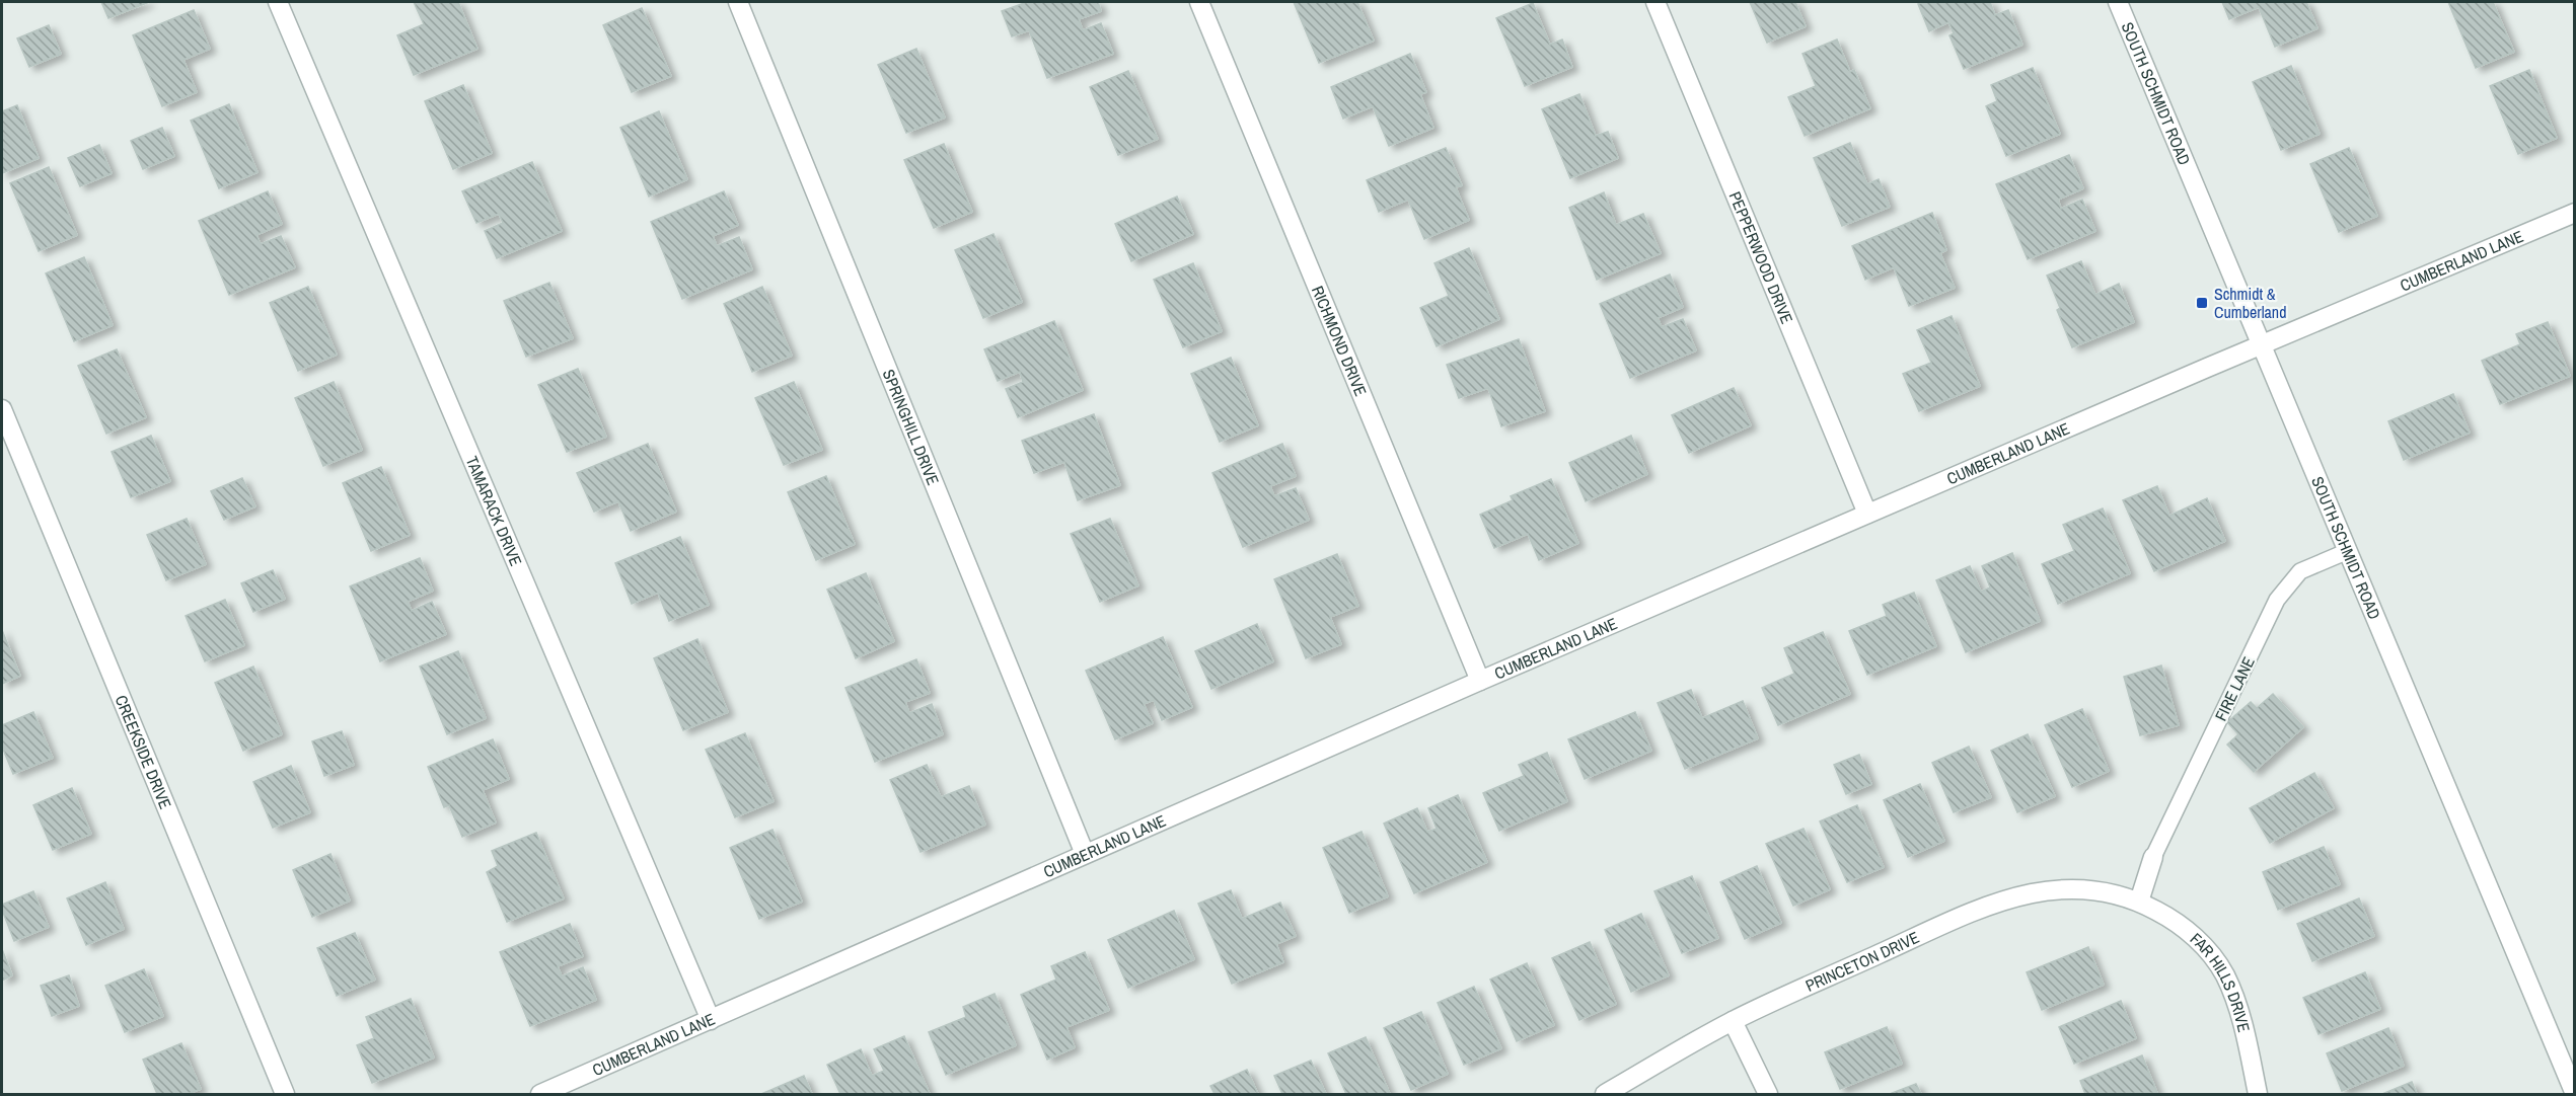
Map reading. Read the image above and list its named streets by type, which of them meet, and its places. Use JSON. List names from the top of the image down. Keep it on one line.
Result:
{"streets":{"street":["SOUTH SCHMIDT ROAD","PEPPERWOOD DRIVE","CUMBERLAND LANE","RICHMOND DRIVE","SPRINGHILL DRIVE","TAMARACK DRIVE","CREEKSIDE DRIVE","PRINCETON DRIVE","FAR HILLS DRIVE"],"lane":["FIRE LANE"]},"crossings":[["SOUTH SCHMIDT ROAD","CUMBERLAND LANE"],["SOUTH SCHMIDT ROAD","FIRE LANE"],["PEPPERWOOD DRIVE","CUMBERLAND LANE"],["CUMBERLAND LANE","RICHMOND DRIVE"],["CUMBERLAND LANE","SPRINGHILL DRIVE"],["CUMBERLAND LANE","TAMARACK DRIVE"],["PRINCETON DRIVE","FAR HILLS DRIVE"]],"places":{"transit":["Schmidt & Cumberland"]}}
